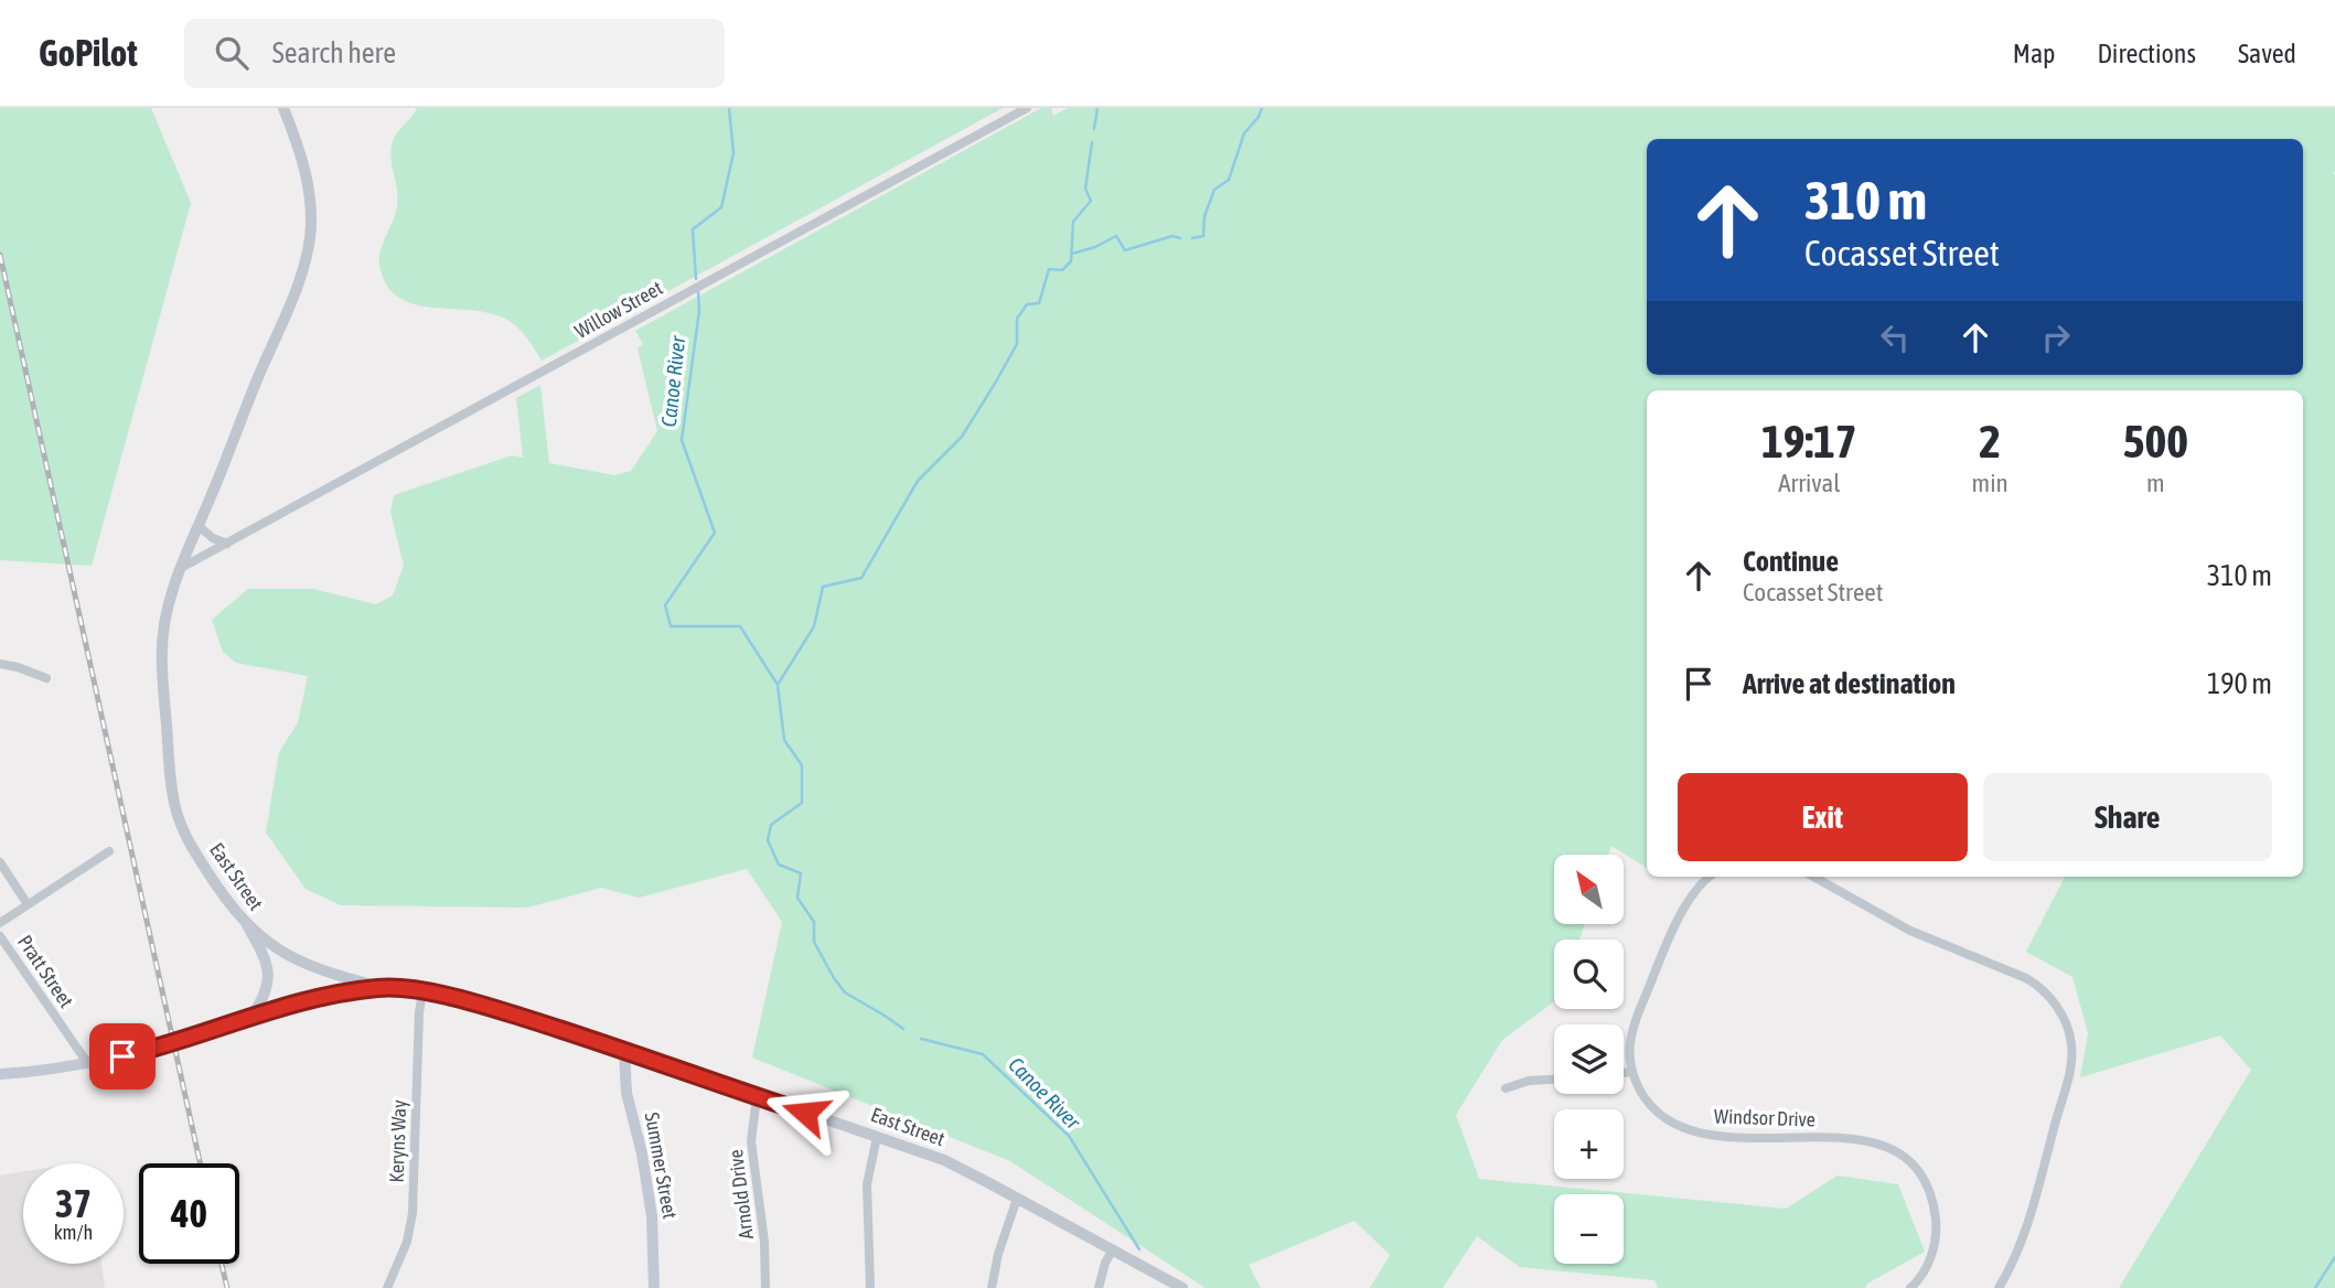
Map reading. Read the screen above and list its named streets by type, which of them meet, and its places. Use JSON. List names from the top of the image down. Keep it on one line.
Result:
{"streets":{"main road":["East Street","Summer Street"],"street":["Willow Street","Pratt Street","Windsor Drive","Keryns Way","Arnold Drive"]},"crossings":[["Willow Street","East Street"],["East Street","Keryns Way"],["East Street","Summer Street"],["East Street","Arnold Drive"]],"water":["Canoe River"],"north":"top left","page":{"header":"GoPilot","search":"Search here","nav":["Map","Directions","Saved"],"turn":["310 m","Cocasset Street"],"eta":["19:17","Arrival","2","min","500","m"],"list":[{"name":"Continue","note":"Cocasset Street","value":"310 m"},{"name":"Arrive at destination","value":"190 m"}],"buttons":["Exit","Share"],"map_buttons":["+","−"],"speed":"37 km/h","limit":"40"}}
